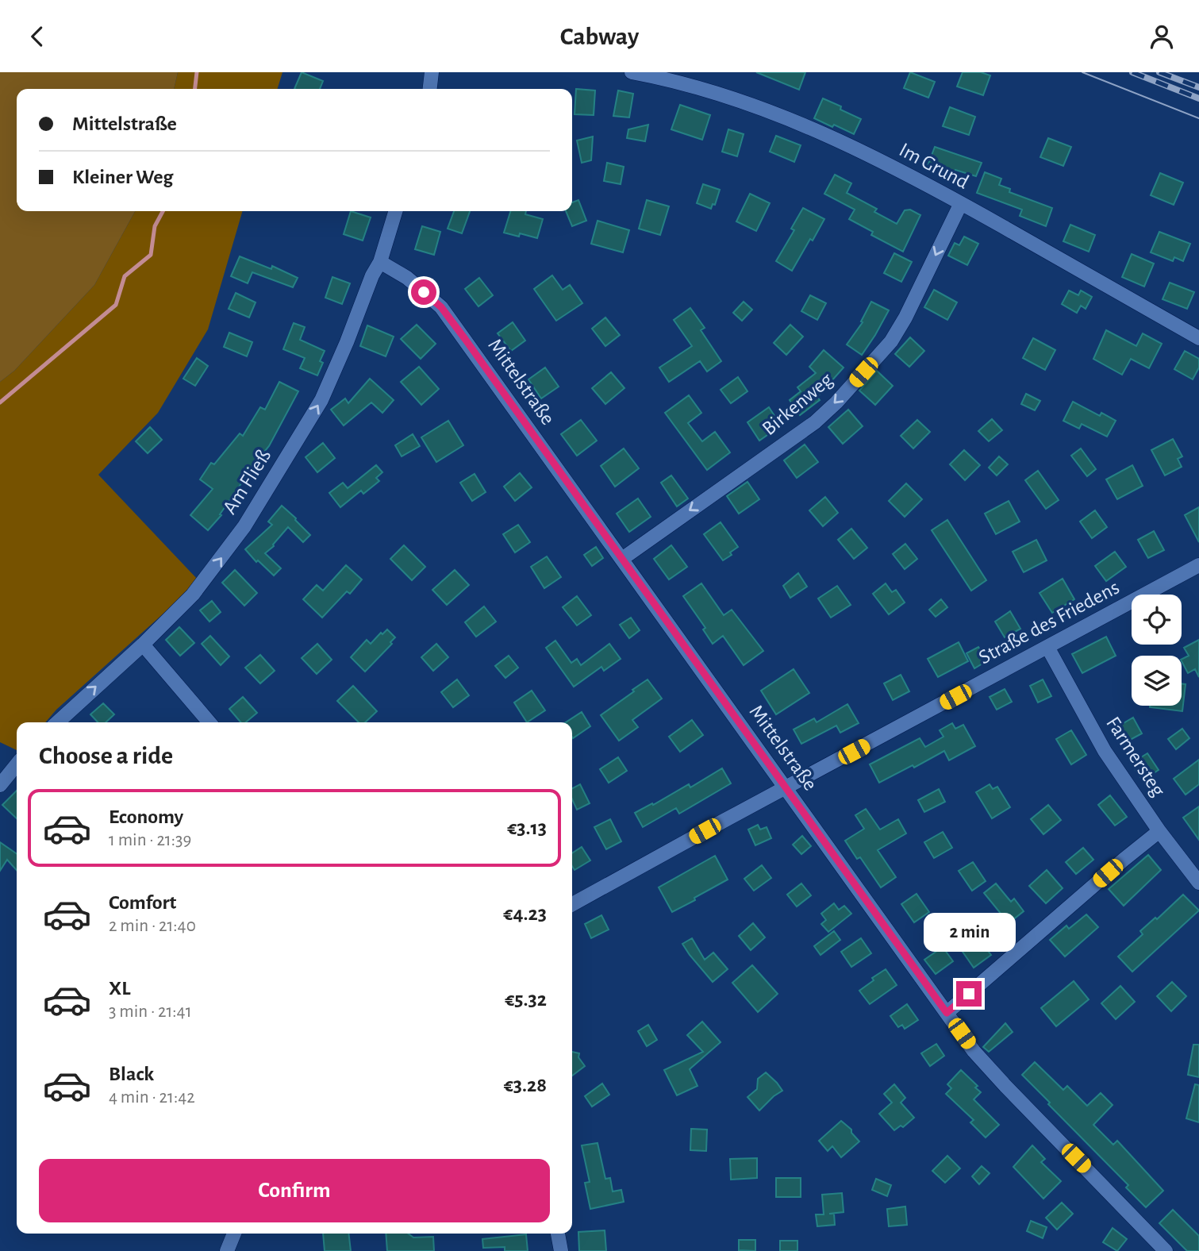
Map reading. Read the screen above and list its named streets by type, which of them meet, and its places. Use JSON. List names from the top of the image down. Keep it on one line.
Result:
{"streets":{"street":["Im Grund","Mittelstraße","Birkenweg","Am Fließ","Straße des Friedens","Farmersteg"]},"crossings":[["Im Grund","Birkenweg"],["Mittelstraße","Birkenweg"],["Mittelstraße","Am Fließ"],["Mittelstraße","Straße des Friedens"],["Straße des Friedens","Farmersteg"]],"one_way":["Birkenweg","Am Fließ"],"page":{"header":"Cabway","banner":["Mittelstraße","Kleiner Weg"],"heading":"Choose a ride","list":[{"name":"Economy","note":"1 min · 21:39","value":"€3.13"},{"name":"Comfort","note":"2 min · 21:40","value":"€4.23"},{"name":"XL","note":"3 min · 21:41","value":"€5.32"},{"name":"Black","note":"4 min · 21:42","value":"€3.28"}],"bubble":"2 min","buttons":"Confirm"}}
